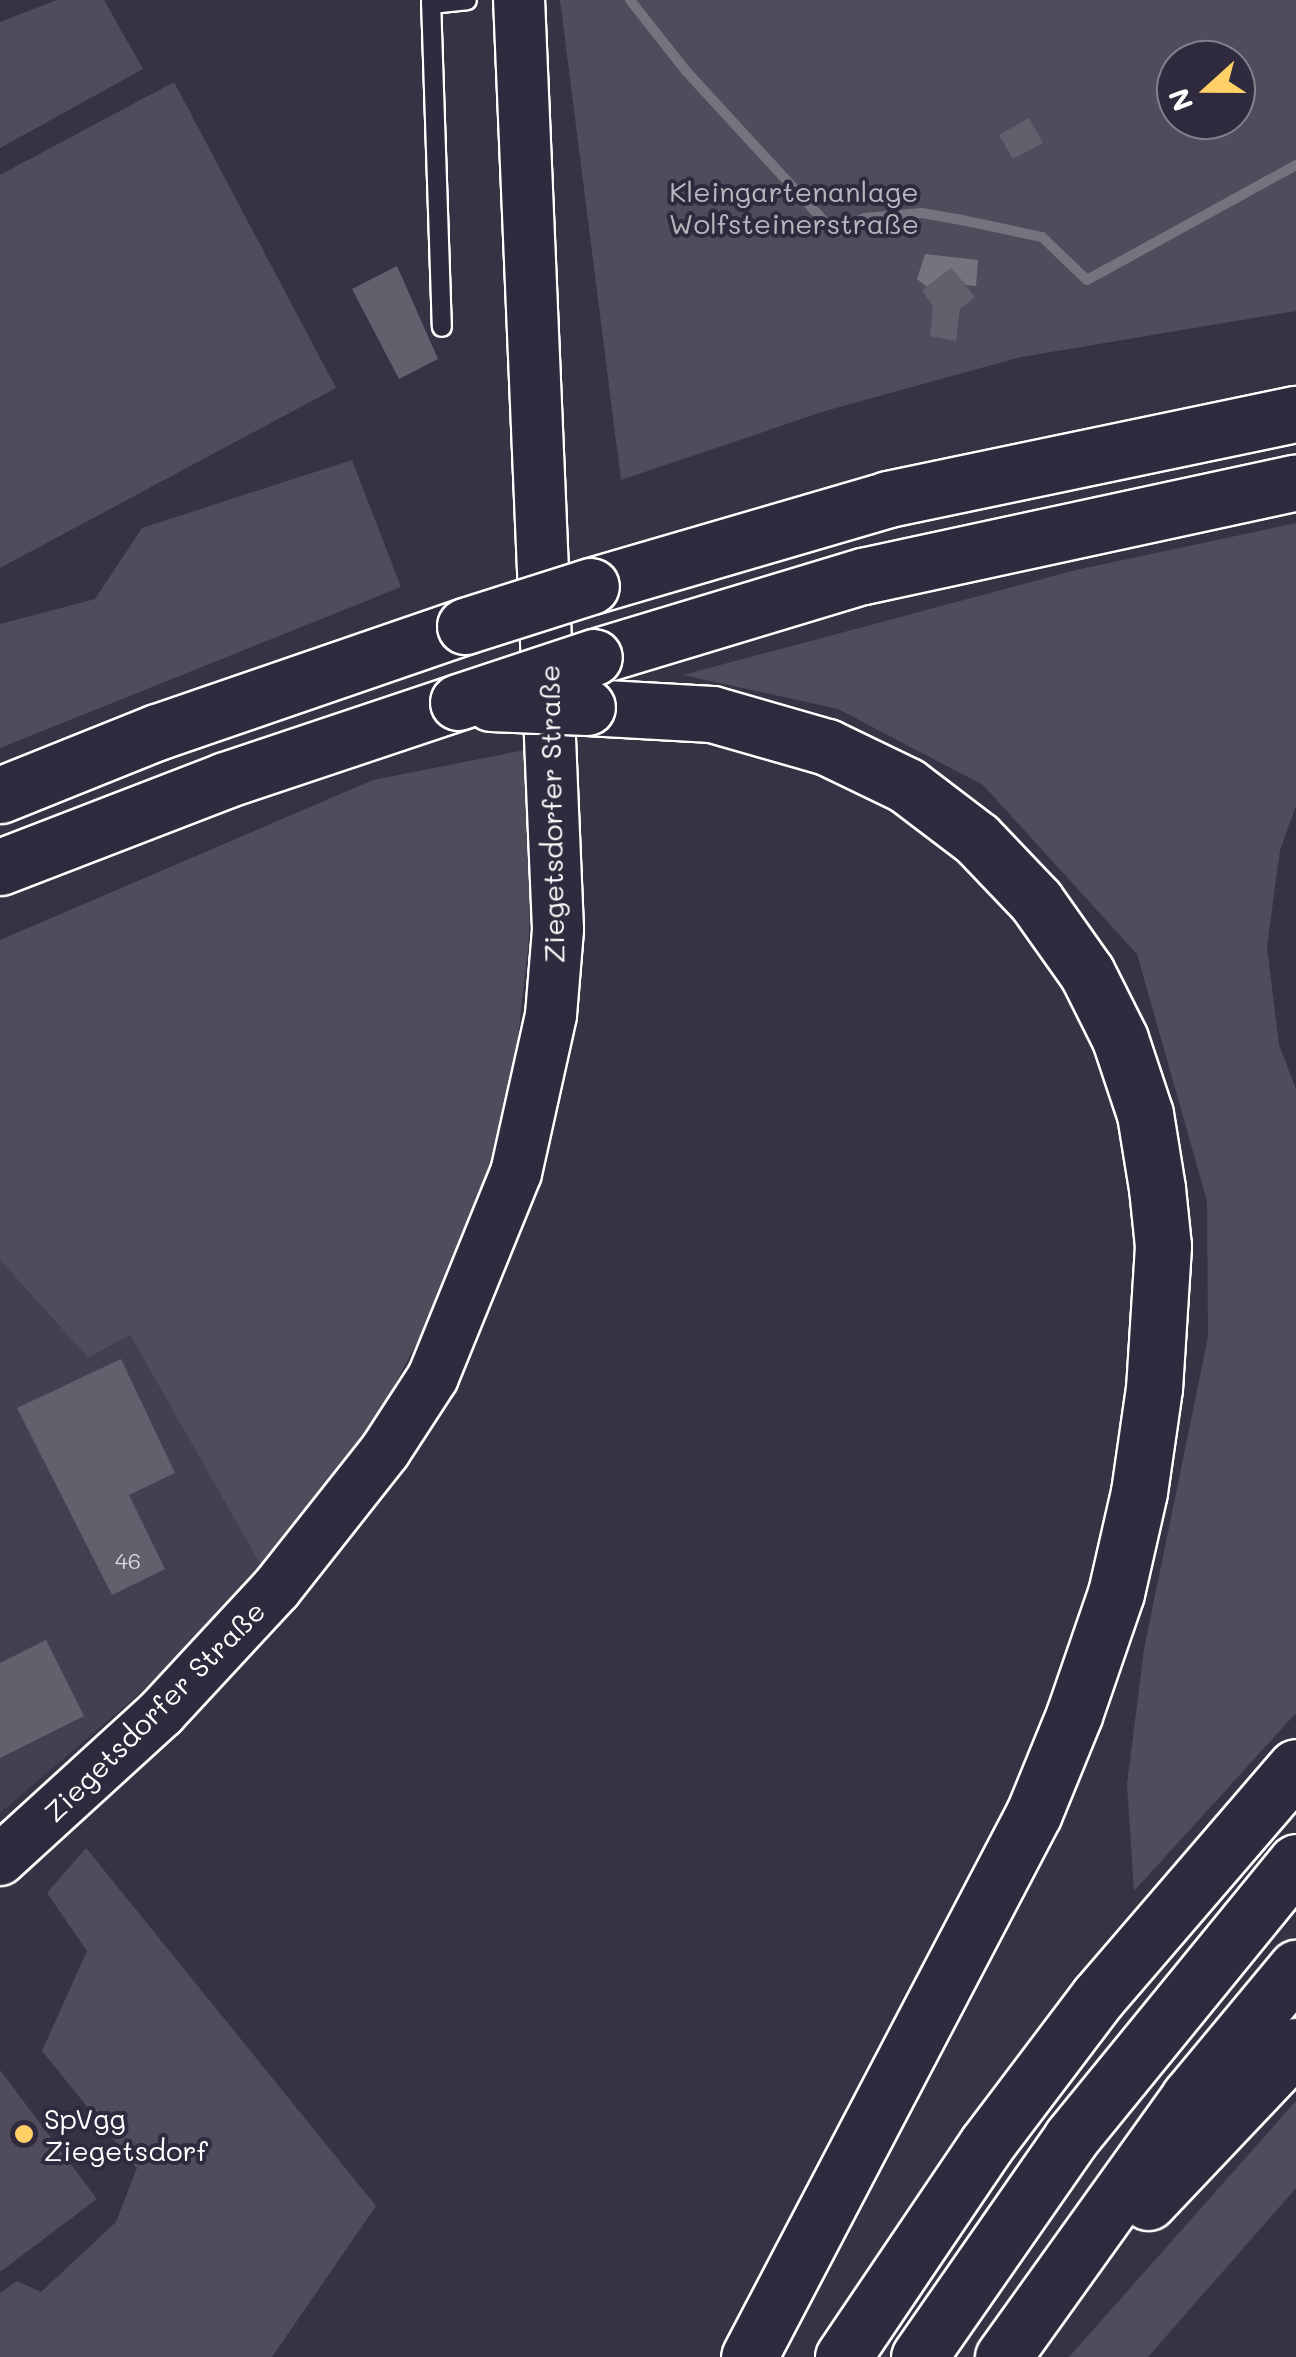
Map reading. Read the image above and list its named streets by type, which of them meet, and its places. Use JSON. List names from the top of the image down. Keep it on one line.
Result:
{"streets":{"street":["Ziegetsdorfer Straße"]},"parks":["Kleingartenanlage Wolfsteinerstraße"],"places":["SpVgg Ziegetsdorf"],"house_numbers":["46"],"north":"left"}
